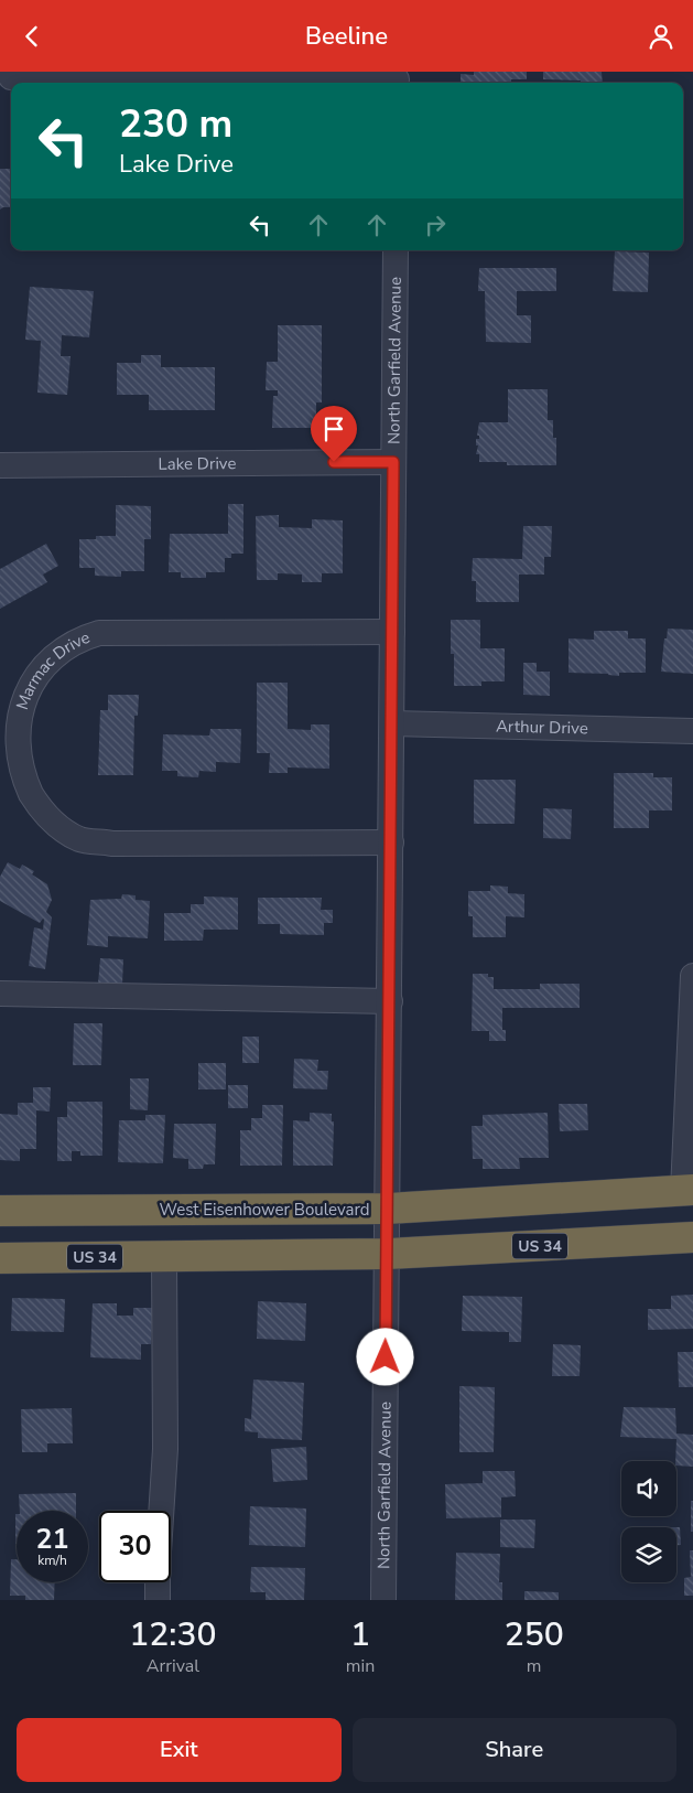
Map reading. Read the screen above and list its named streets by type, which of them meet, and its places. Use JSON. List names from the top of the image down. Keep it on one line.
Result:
{"streets":{"highway":["West Eisenhower Boulevard","US 34"],"street":["North Garfield Avenue","Lake Drive","Marmac Drive","Arthur Drive"]},"crossings":[["North Garfield Avenue","Lake Drive"],["North Garfield Avenue","Marmac Drive"],["North Garfield Avenue","Arthur Drive"],["North Garfield Avenue","West Eisenhower Boulevard"],["North Garfield Avenue","US 34"]],"page":{"header":"Beeline","turn":["230 m","Lake Drive"],"speed":"21 km/h","limit":"30","eta":["12:30","Arrival","1","min","250","m"],"buttons":["Exit","Share"]}}
